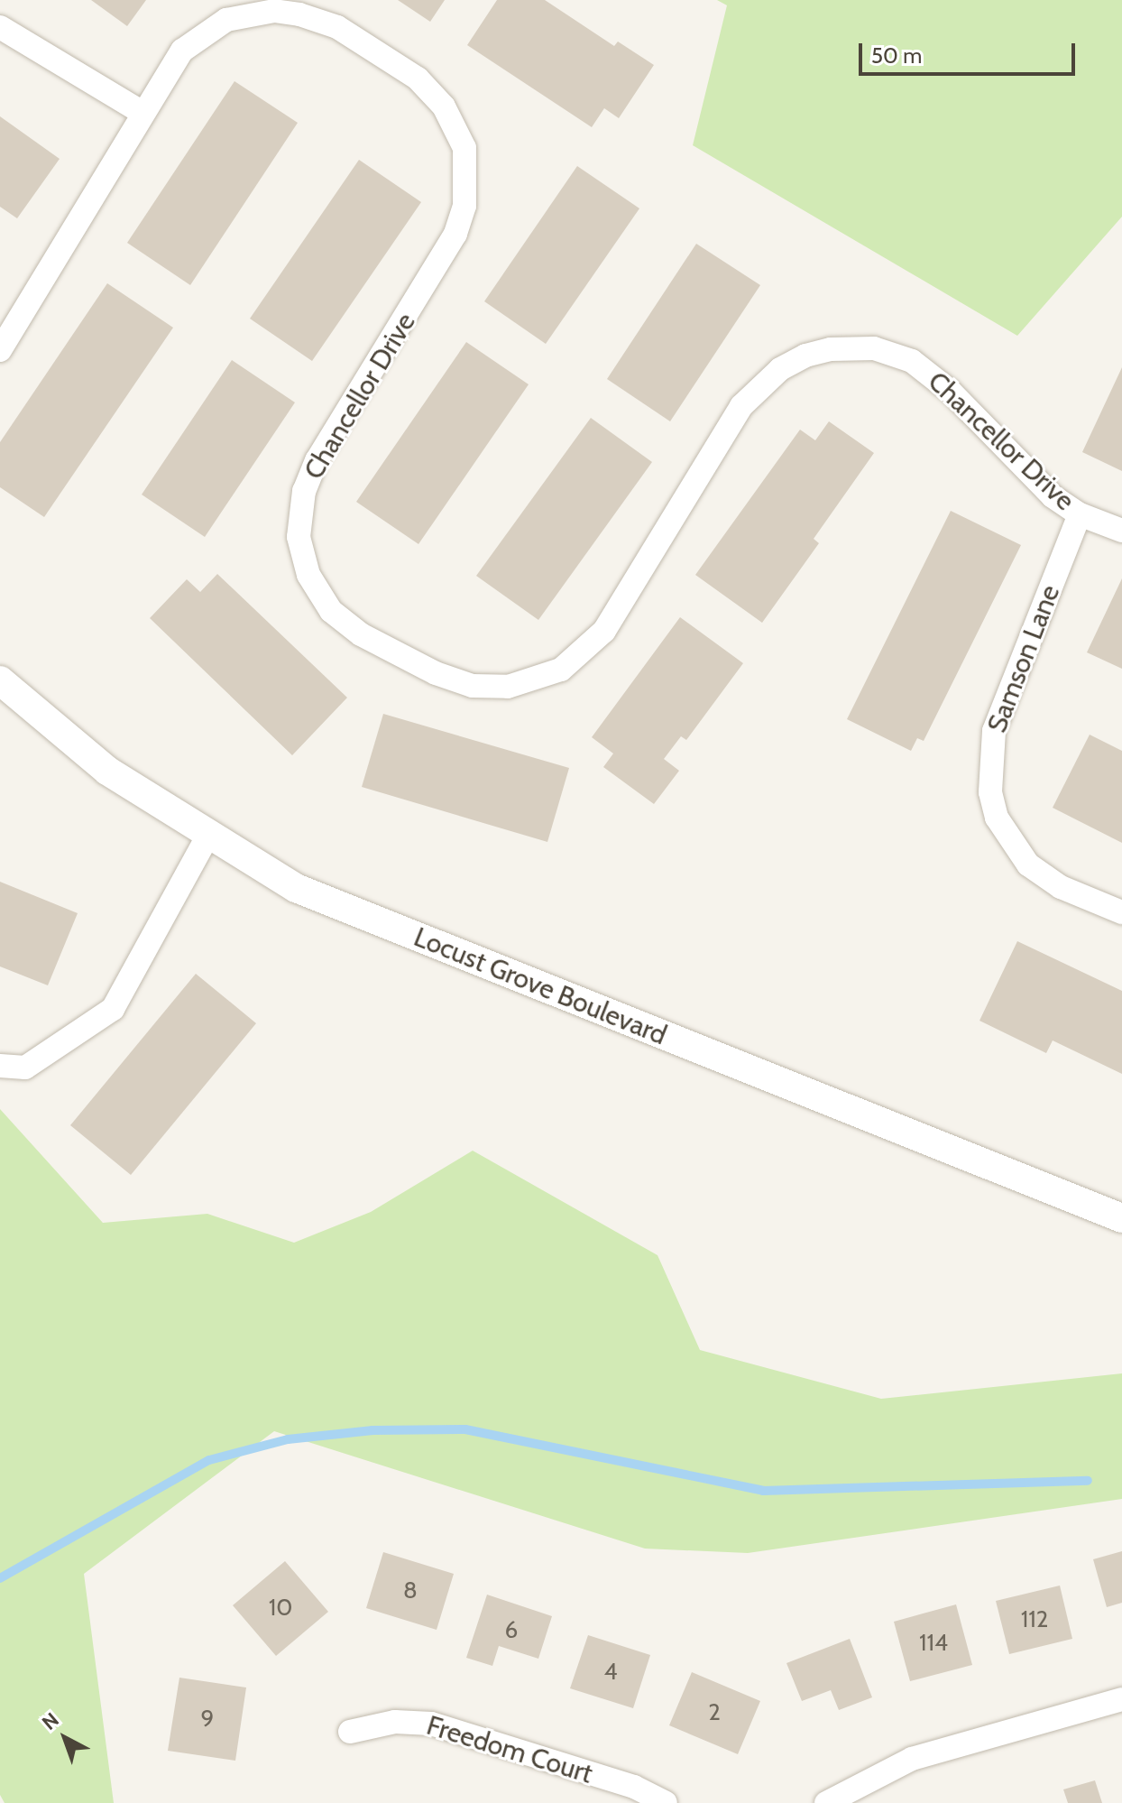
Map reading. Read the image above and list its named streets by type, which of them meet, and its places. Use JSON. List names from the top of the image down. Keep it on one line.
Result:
{"streets":{"street":["Chancellor Drive","Samson Lane","Locust Grove Boulevard","Freedom Court"]},"crossings":[["Chancellor Drive","Samson Lane"]],"house_numbers":["8","10","112","6","114","4","2","9"],"scale_bar":"50 m","north":"top left"}
